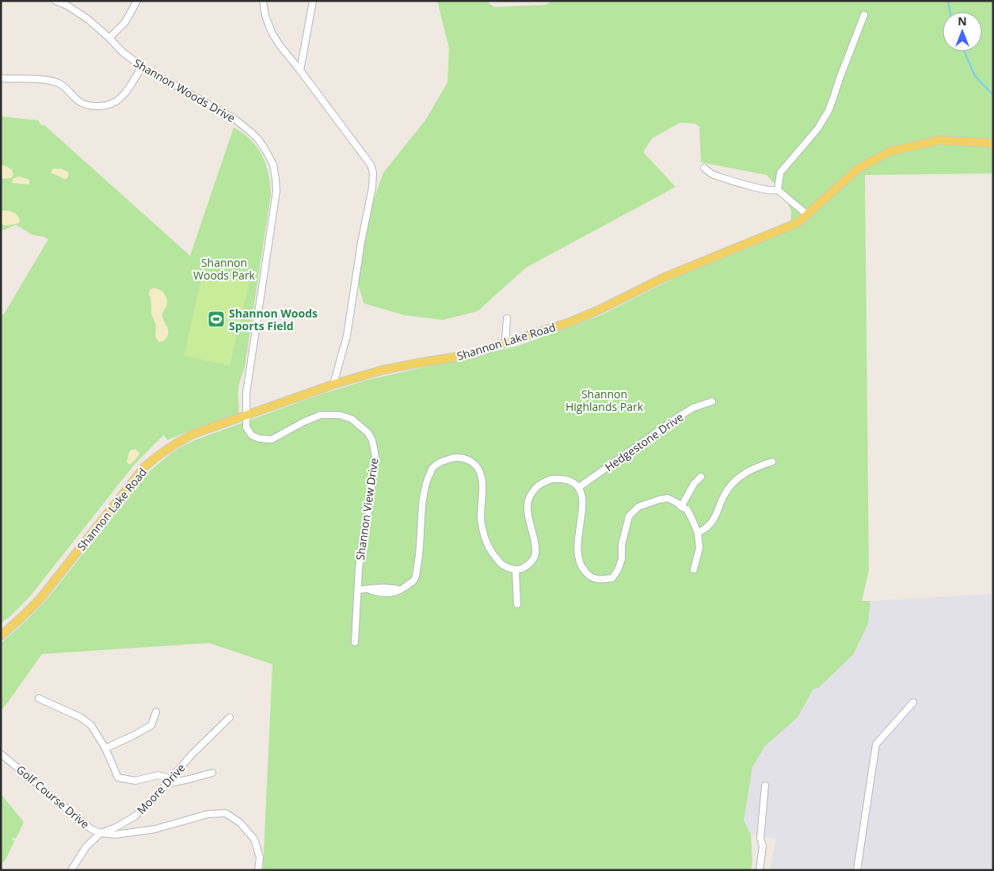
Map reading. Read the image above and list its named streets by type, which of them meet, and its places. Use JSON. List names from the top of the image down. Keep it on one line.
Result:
{"streets":{"main road":["Shannon Lake Road"],"street":["Shannon Woods Drive","Hedgestone Drive","Shannon View Drive","Moore Drive","Golf Course Drive"]},"crossings":[["Shannon Woods Drive","Shannon Lake Road"],["Shannon Woods Drive","Shannon View Drive"],["Shannon Lake Road","Shannon View Drive"],["Moore Drive","Golf Course Drive"]],"parks":["Shannon Woods Park","Shannon Highlands Park"],"places":{"sports":["Shannon Woods Sports Field"]},"north":"top"}
